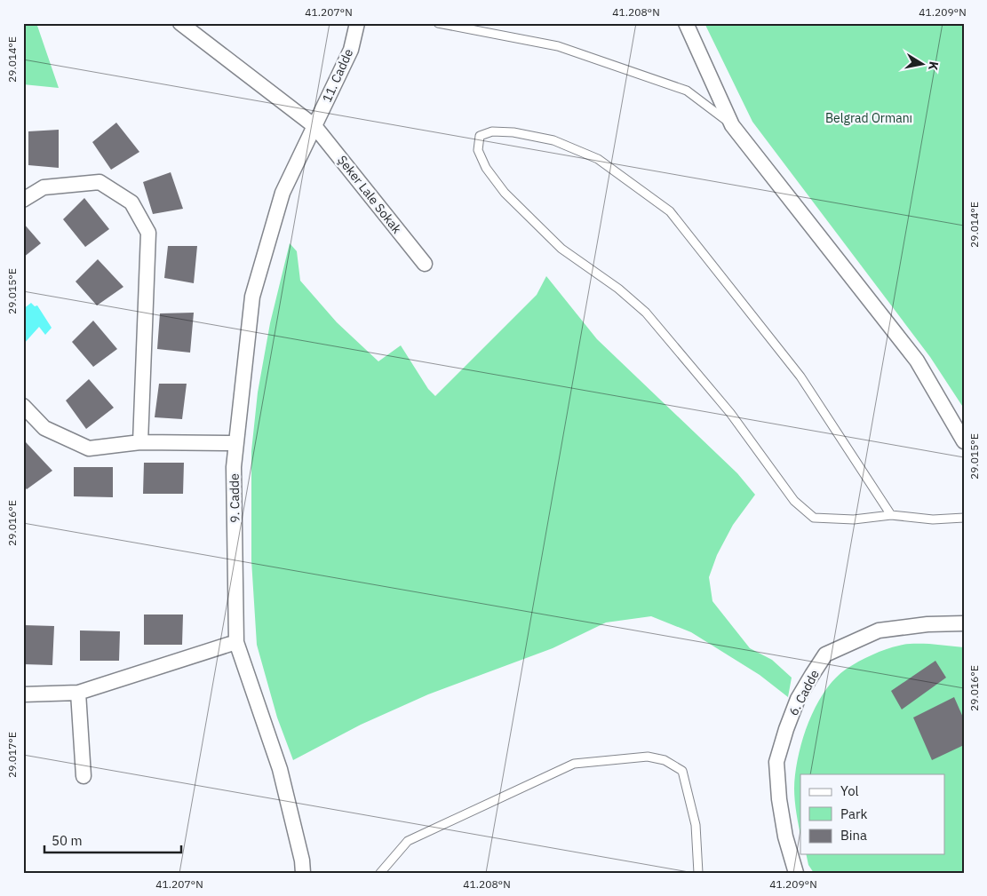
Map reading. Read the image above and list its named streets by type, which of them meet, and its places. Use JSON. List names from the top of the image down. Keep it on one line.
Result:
{"streets":{"street":["11. Cadde","Şeker Lale Sokak","9. Cadde","6. Cadde"]},"crossings":[["11. Cadde","Şeker Lale Sokak"],["11. Cadde","9. Cadde"],["Şeker Lale Sokak","9. Cadde"]],"parks":["Belgrad Ormanı"],"legend":["Yol","Park","Bina"],"scale_bar":"50 m","north":"right","coordinates":["41.207°N","41.208°N","41.209°N","29.014°E","29.015°E","29.016°E","29.017°E"]}
